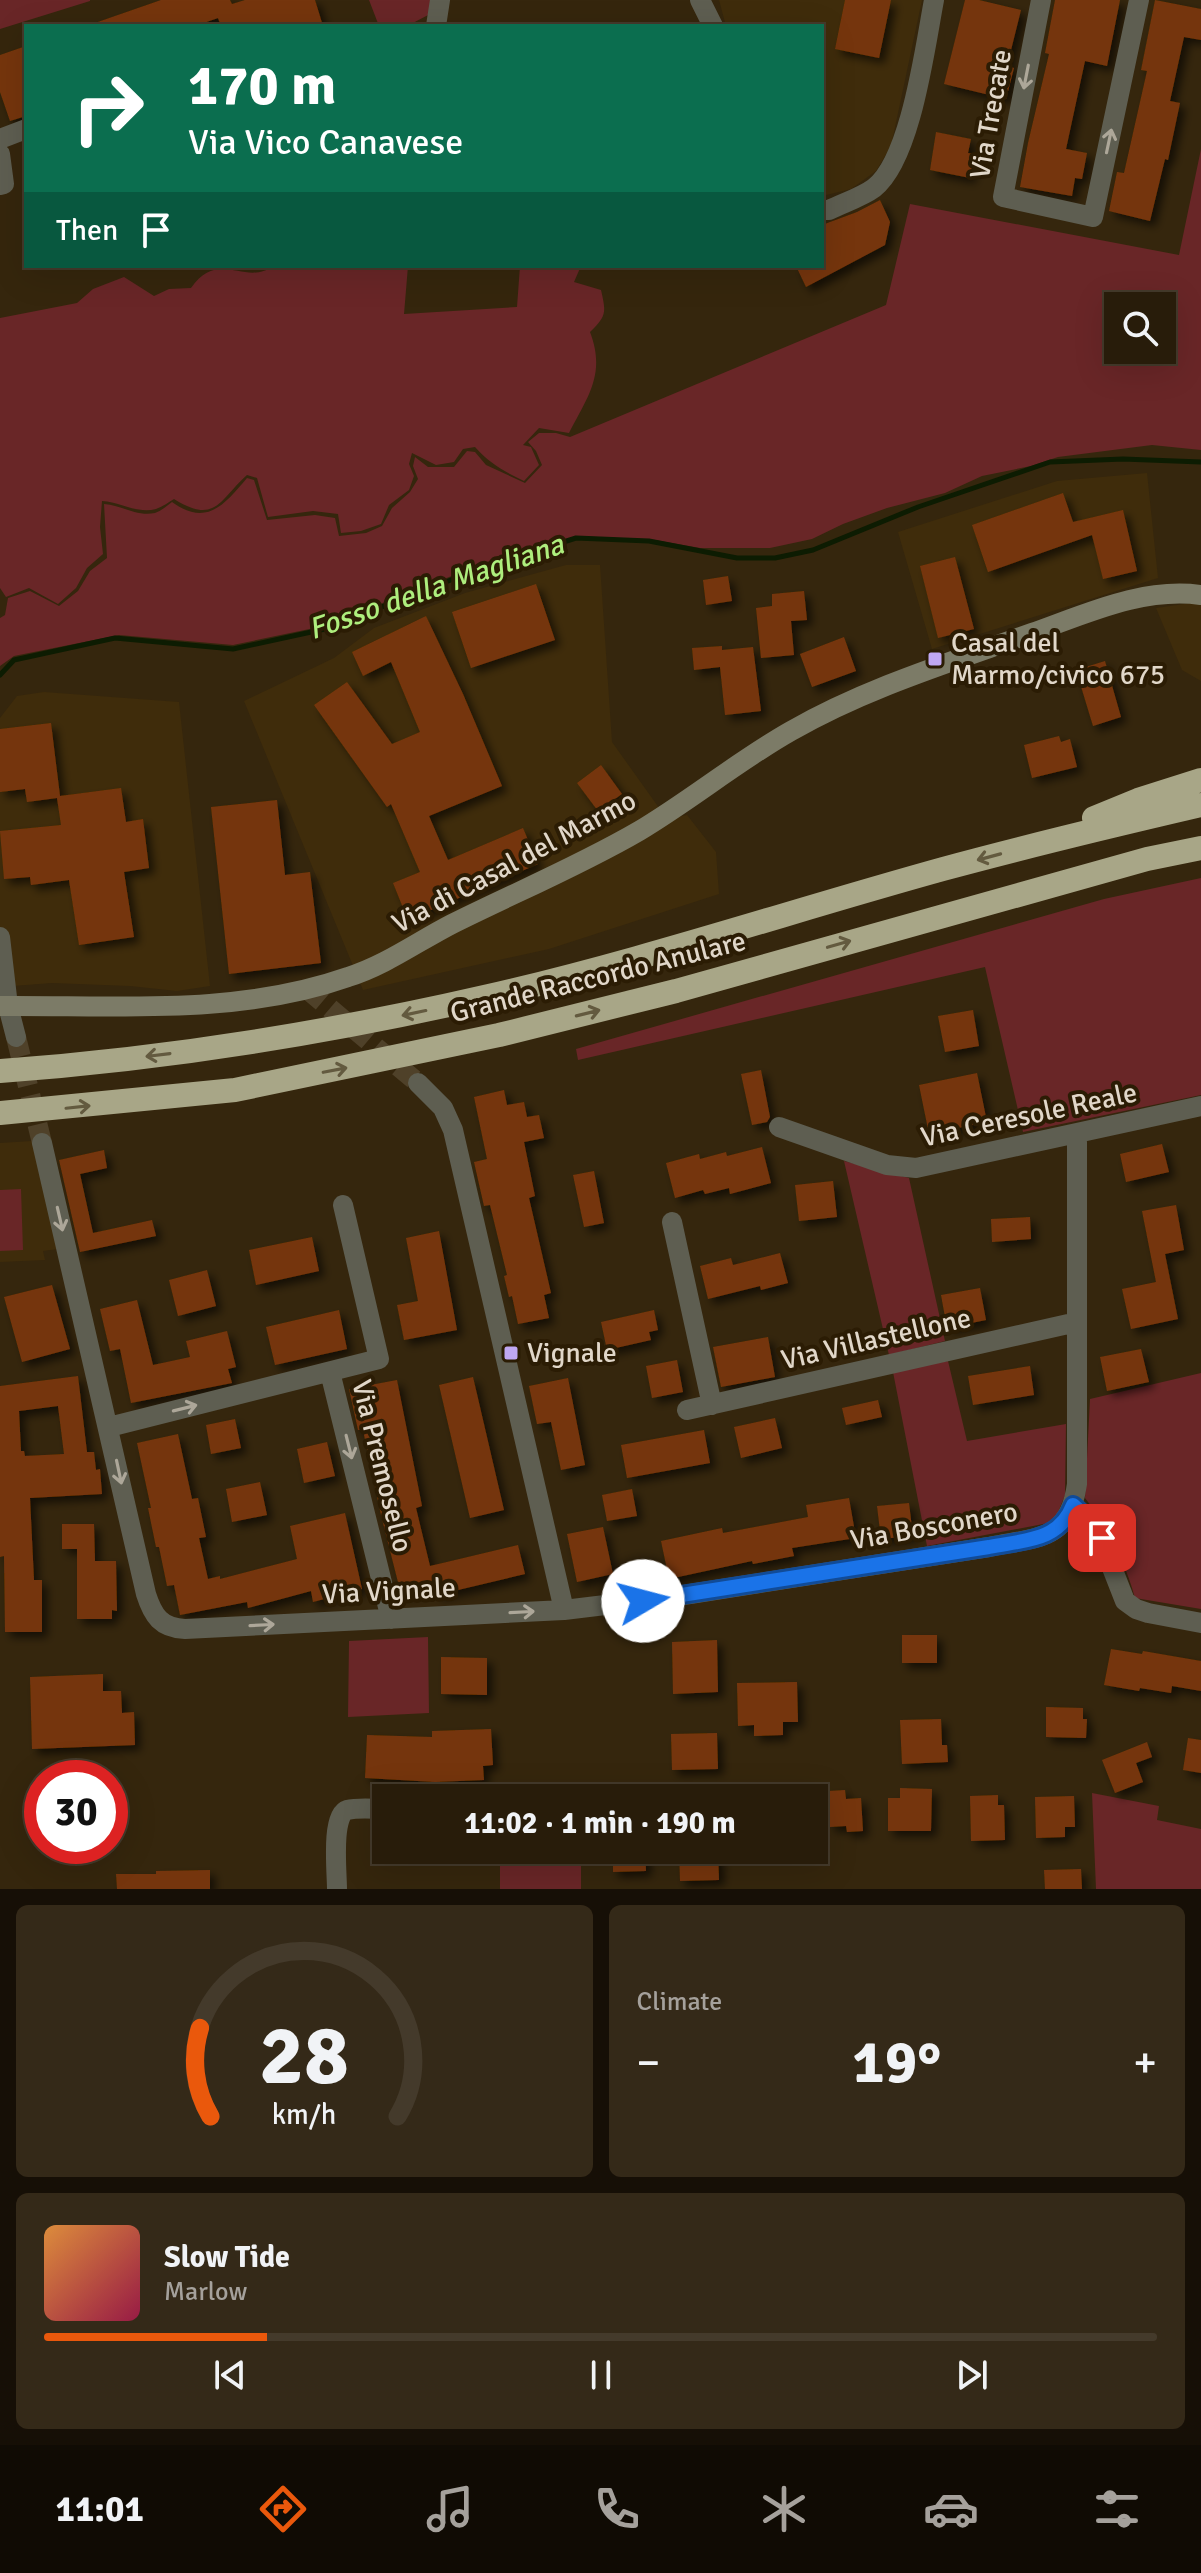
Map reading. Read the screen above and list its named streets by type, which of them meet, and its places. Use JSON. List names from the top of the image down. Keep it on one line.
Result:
{"streets":{"highway":["Grande Raccordo Anulare"],"main road":["Via di Casal del Marmo"],"street":["Via Trecate","Via Ceresole Reale","Via Villastellone","Via Premosello","Via Bosconero","Via Vignale"]},"crossings":[["Via Premosello","Via Vignale"],["Via Bosconero","Via Vignale"]],"water":["Fosso della Magliana"],"places":{"transit":["Casal del Marmo/civico 675","Vignale"]},"page":{"turn":["170 m","Via Vico Canavese"],"then":"Then","limit":"30","trip":"11:02 · 1 min · 190 m","tile":"Climate","heat":["−","19°","+"],"song":["Slow Tide","Marlow"],"tabs":"11:01","gauge":["28","km/h"]}}
